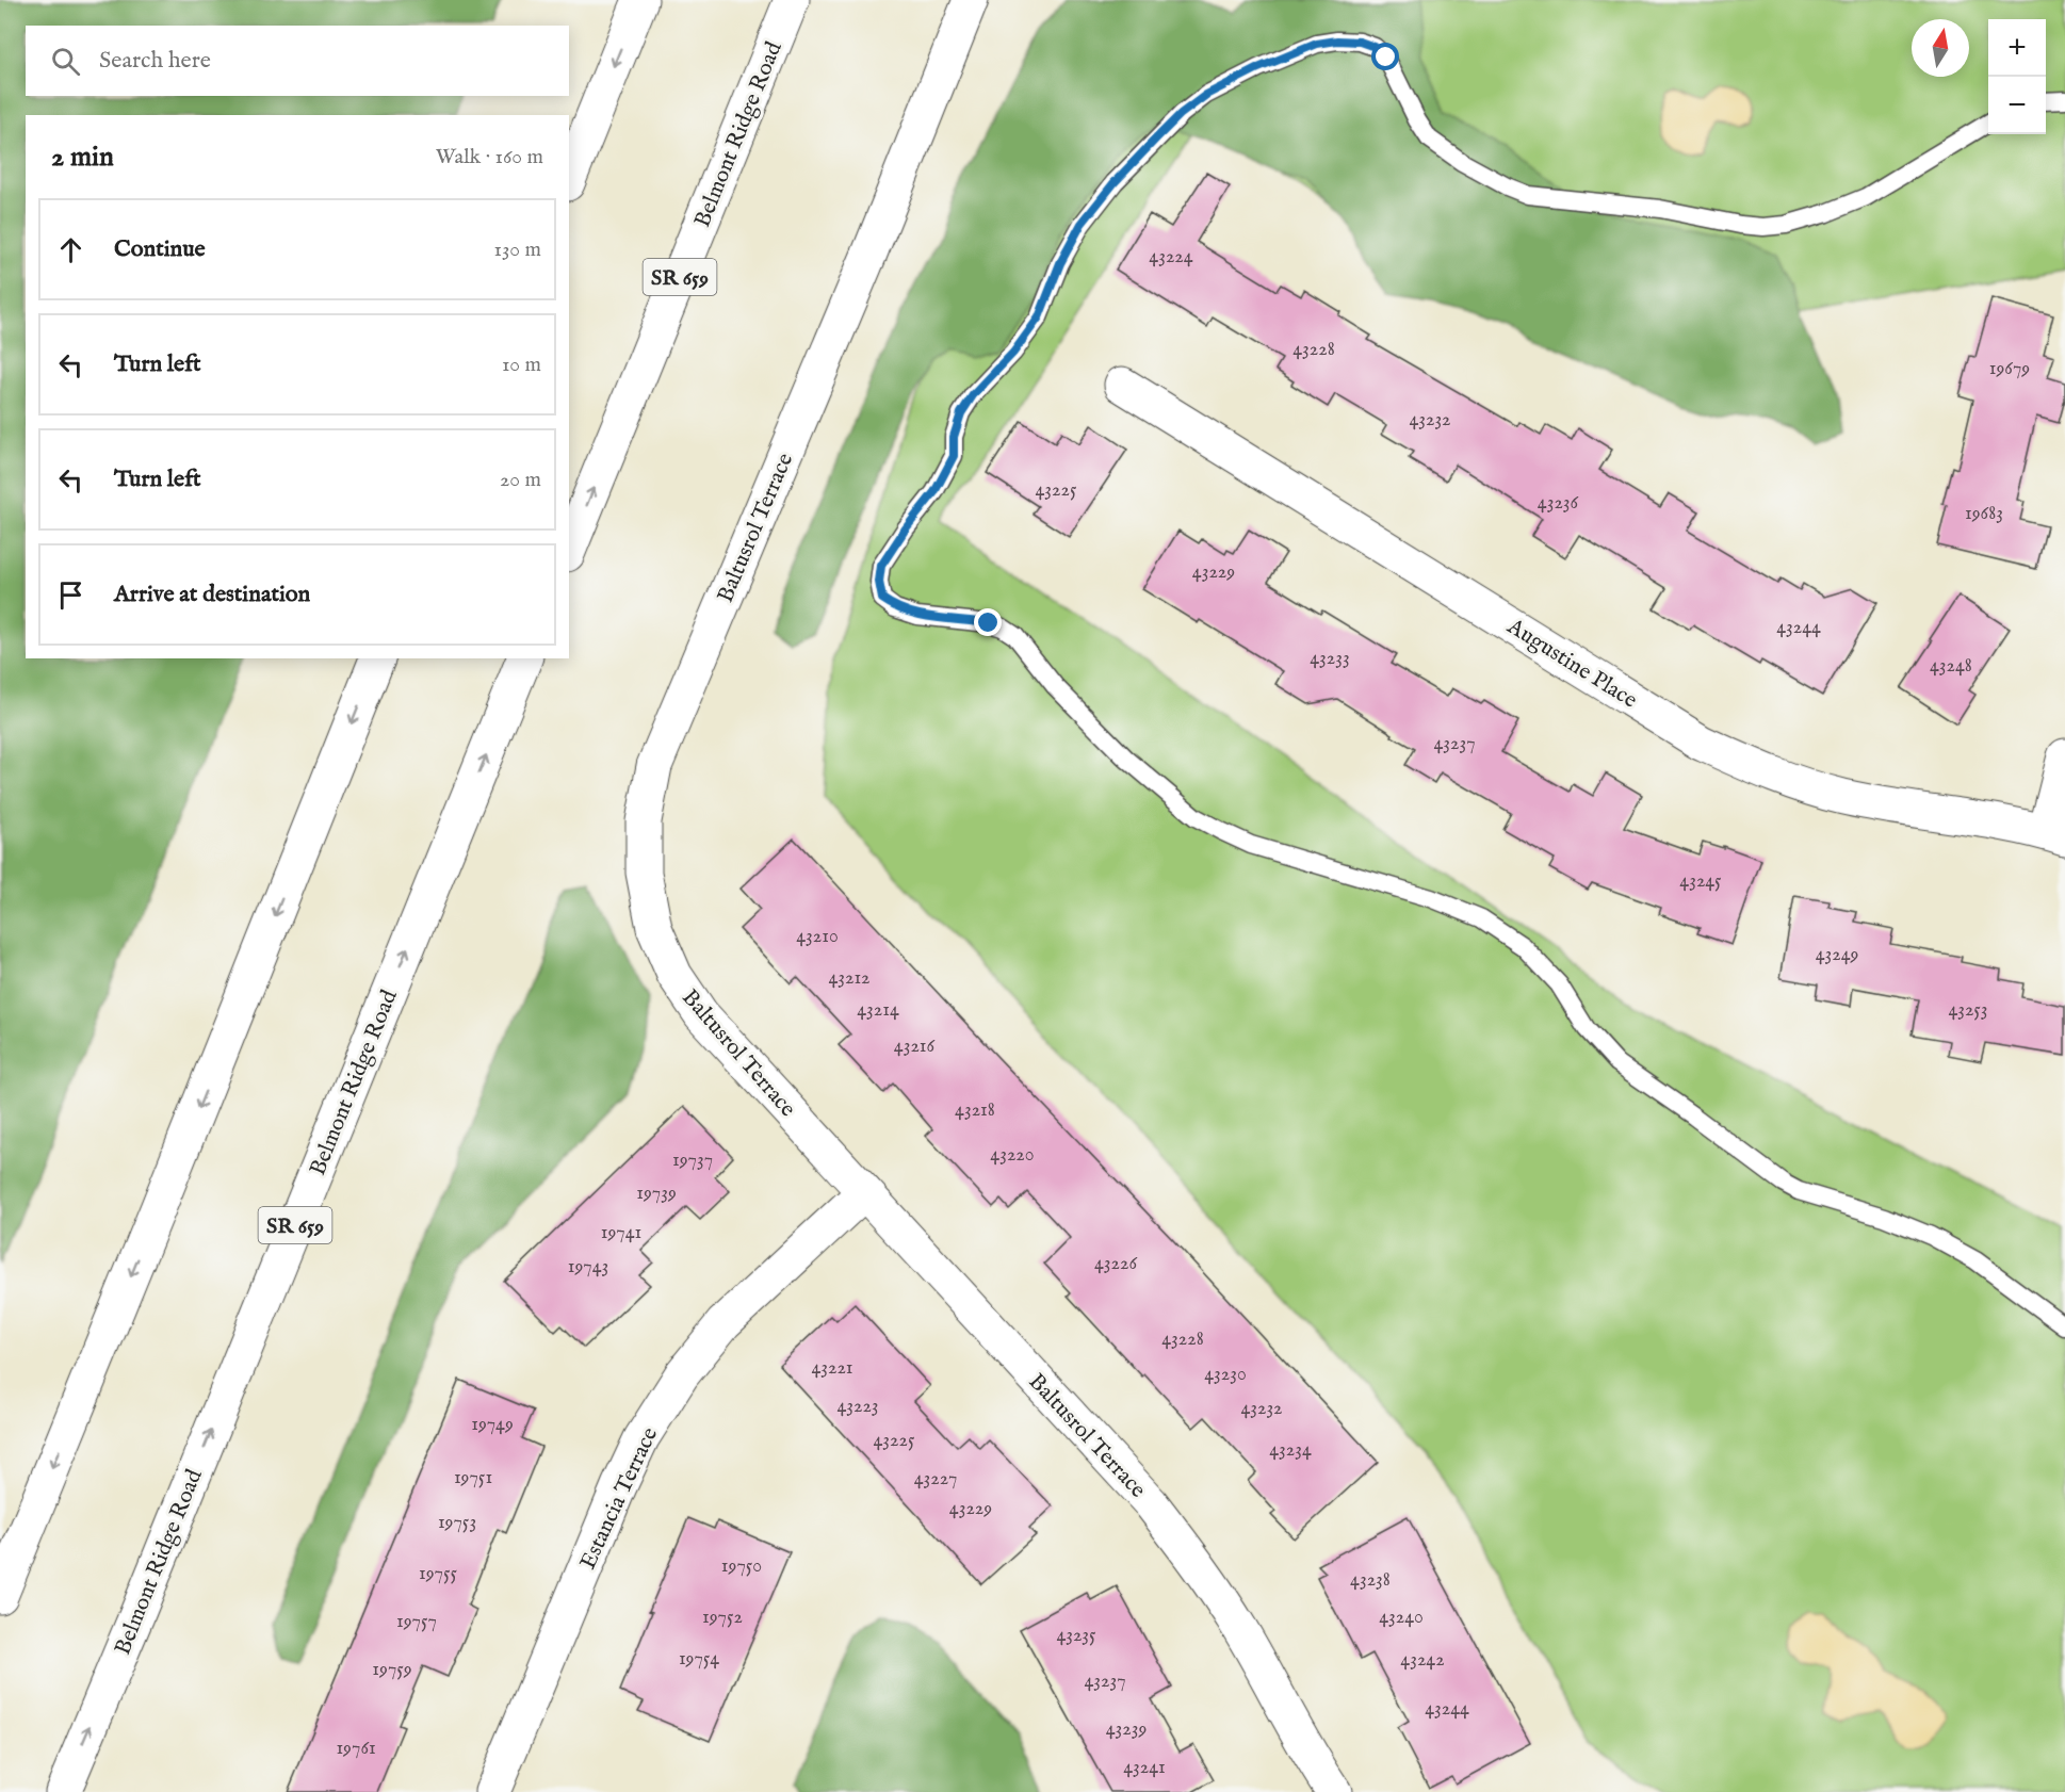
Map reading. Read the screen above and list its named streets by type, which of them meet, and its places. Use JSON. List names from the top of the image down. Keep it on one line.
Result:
{"streets":{"street":["Belmont Ridge Road","SR 659","Baltusrol Terrace","Augustine Place","Estancia Terrace"]},"crossings":[["Baltusrol Terrace","Estancia Terrace"]],"house_numbers":["43224","43228","19679","43232","43225","43236","19683","43229","43244","43233","43248","43237","43245","43210","43249","43212","43214","43253","43216","43218","43220","19737","19739","19741","43226","19743","43228","43221","43230","43223","43232","19749","43225","43234","19751","43227","43229","19753","19750","19755","43238","19752","43240","19757","43235","19754","43242","19759","43237","43244","43239","19761","43241"],"north":"top","page":{"map_buttons":["+","−"],"search":"Search here","heading":["2 min","Walk · 160 m"],"list":[["Continue","130 m"],["Turn left","10 m"],["Turn left","20 m"],"Arrive at destination"]}}
